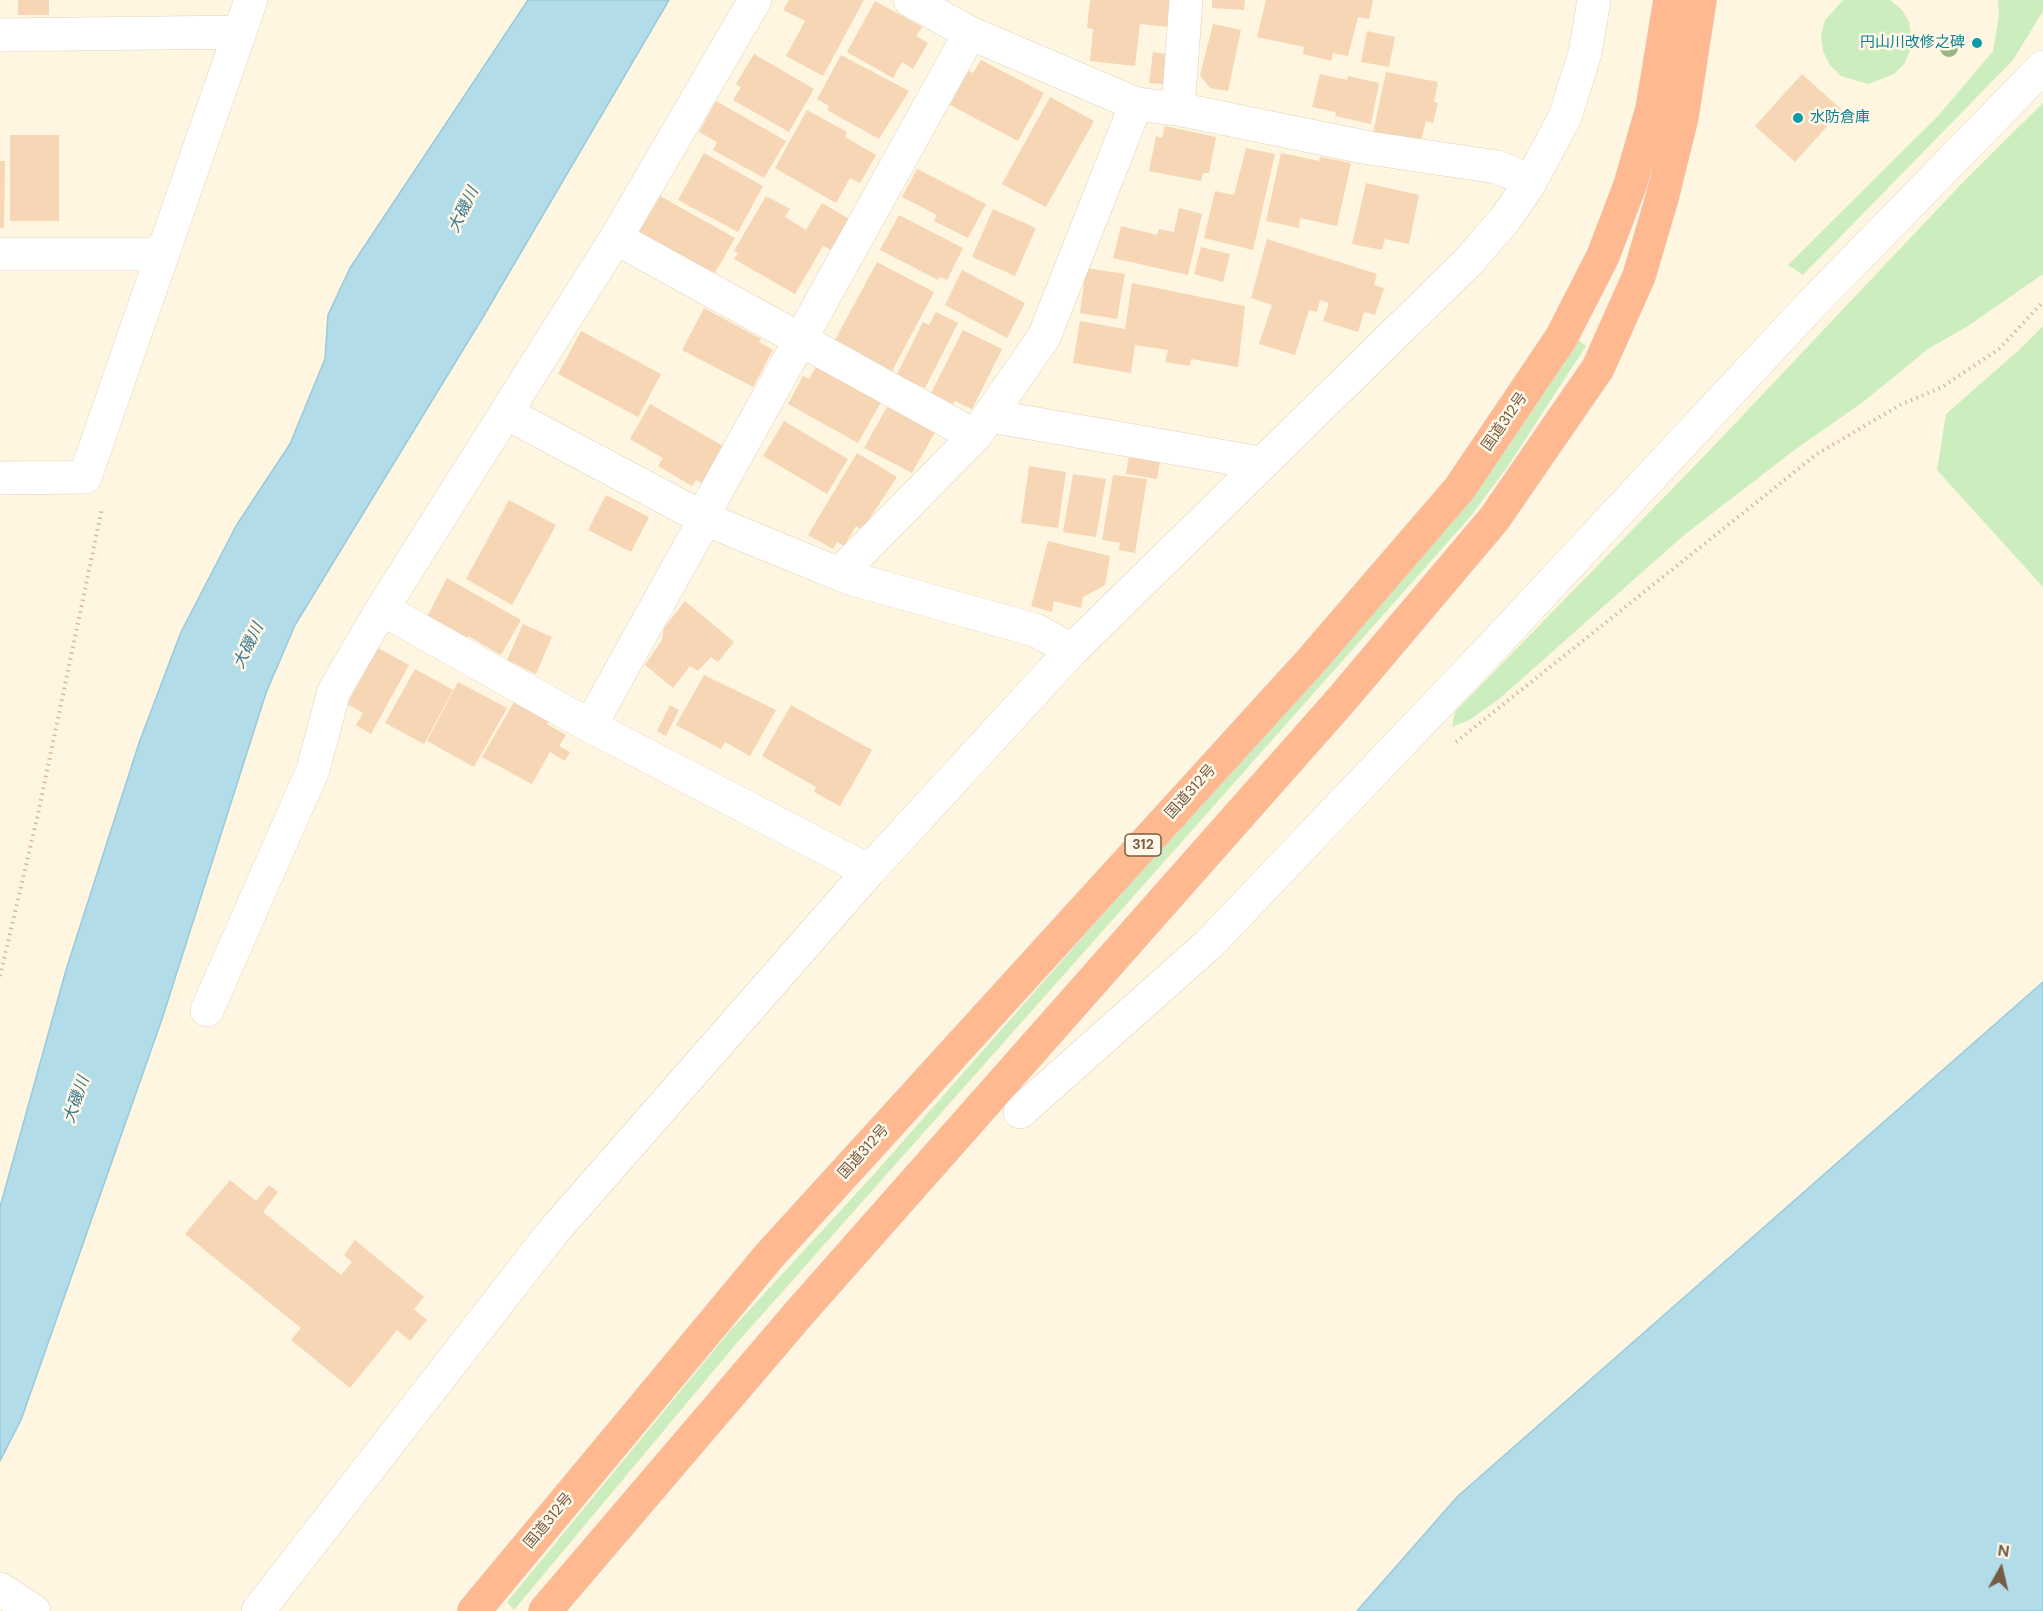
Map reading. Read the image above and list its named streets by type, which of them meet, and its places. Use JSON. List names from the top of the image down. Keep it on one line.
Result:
{"streets":{"highway":["国道312号","312"]},"water":["大磯川"],"places":["円山川改修之碑","水防倉庫"],"north":"top"}
